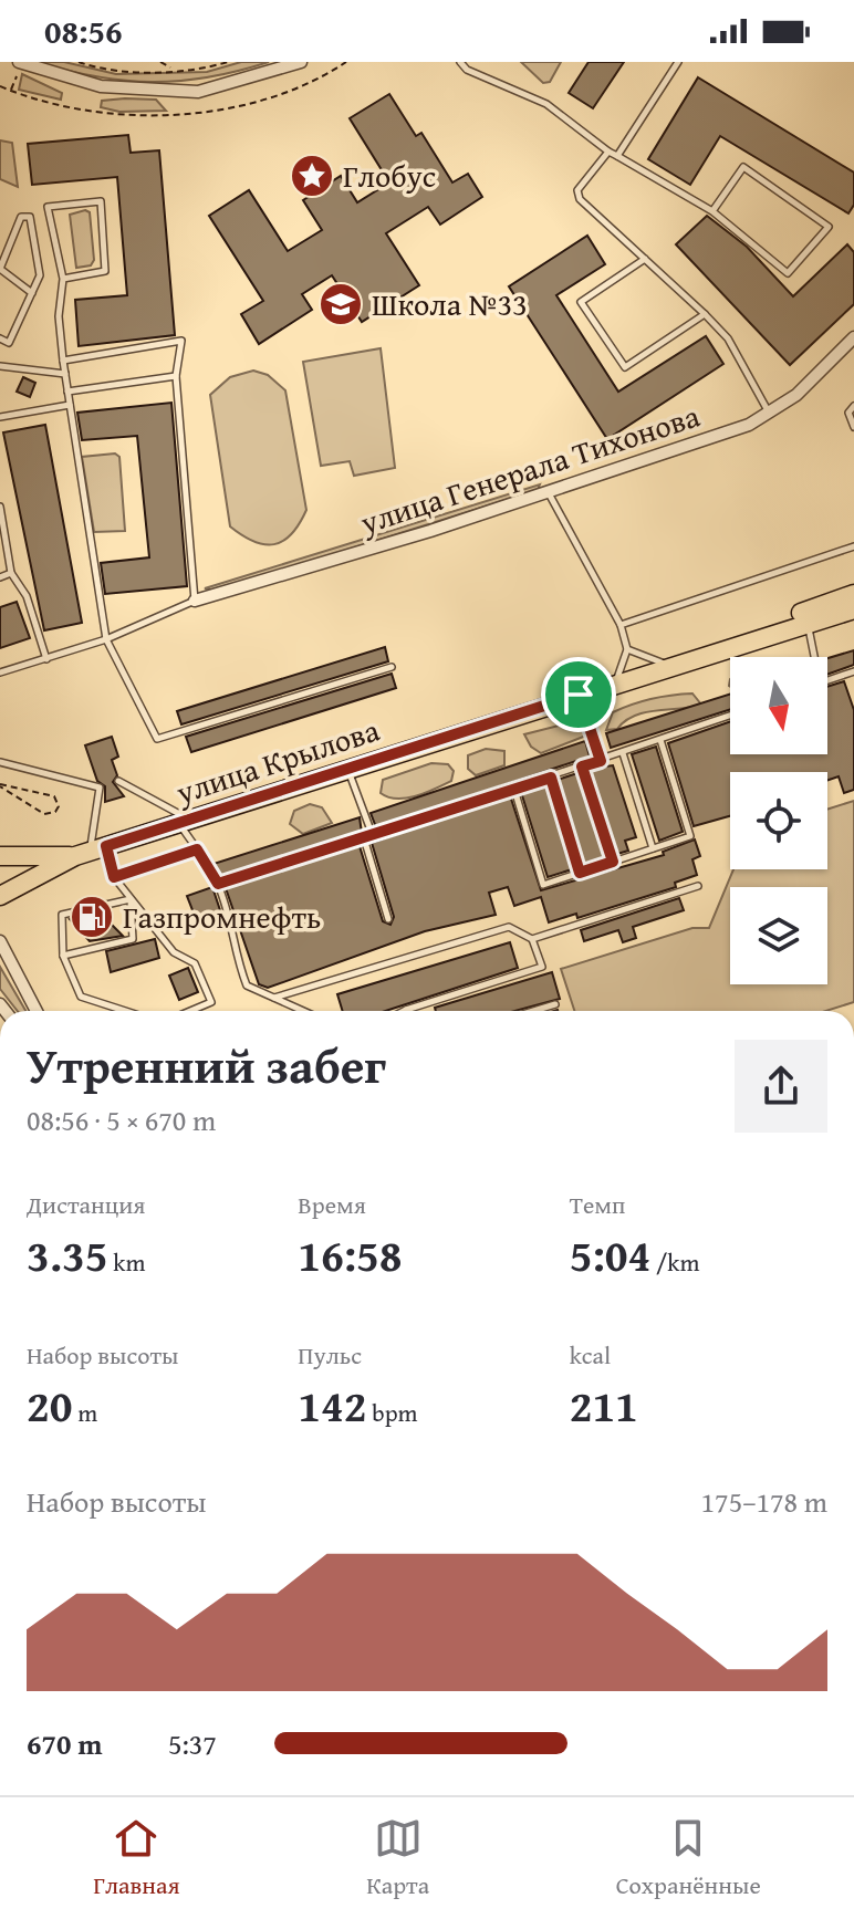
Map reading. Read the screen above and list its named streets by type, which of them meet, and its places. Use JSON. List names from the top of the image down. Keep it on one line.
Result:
{"streets":{"main road":["улица Крылова"],"street":["улица Генерала Тихонова"]},"places":{"place":["Глобус"],"school or university":["Школа №33"],"fuel station":["Газпромнефть"]},"north":"bottom","page":{"status":"08:56","heading":["Утренний забег","08:56 · 5 × 670 m"],"stats":[["Дистанция","3.35 km"],["Время","16:58"],["Темп","5:04 /km"],["Набор высоты","20 m"],["Пульс","142 bpm"],["kcal","211"]],"chart":["Набор высоты","175–178 m"],"list":[{"name":"670 m","note":"5:37"}],"tabs":["Главная","Карта","Сохранённые"]}}
